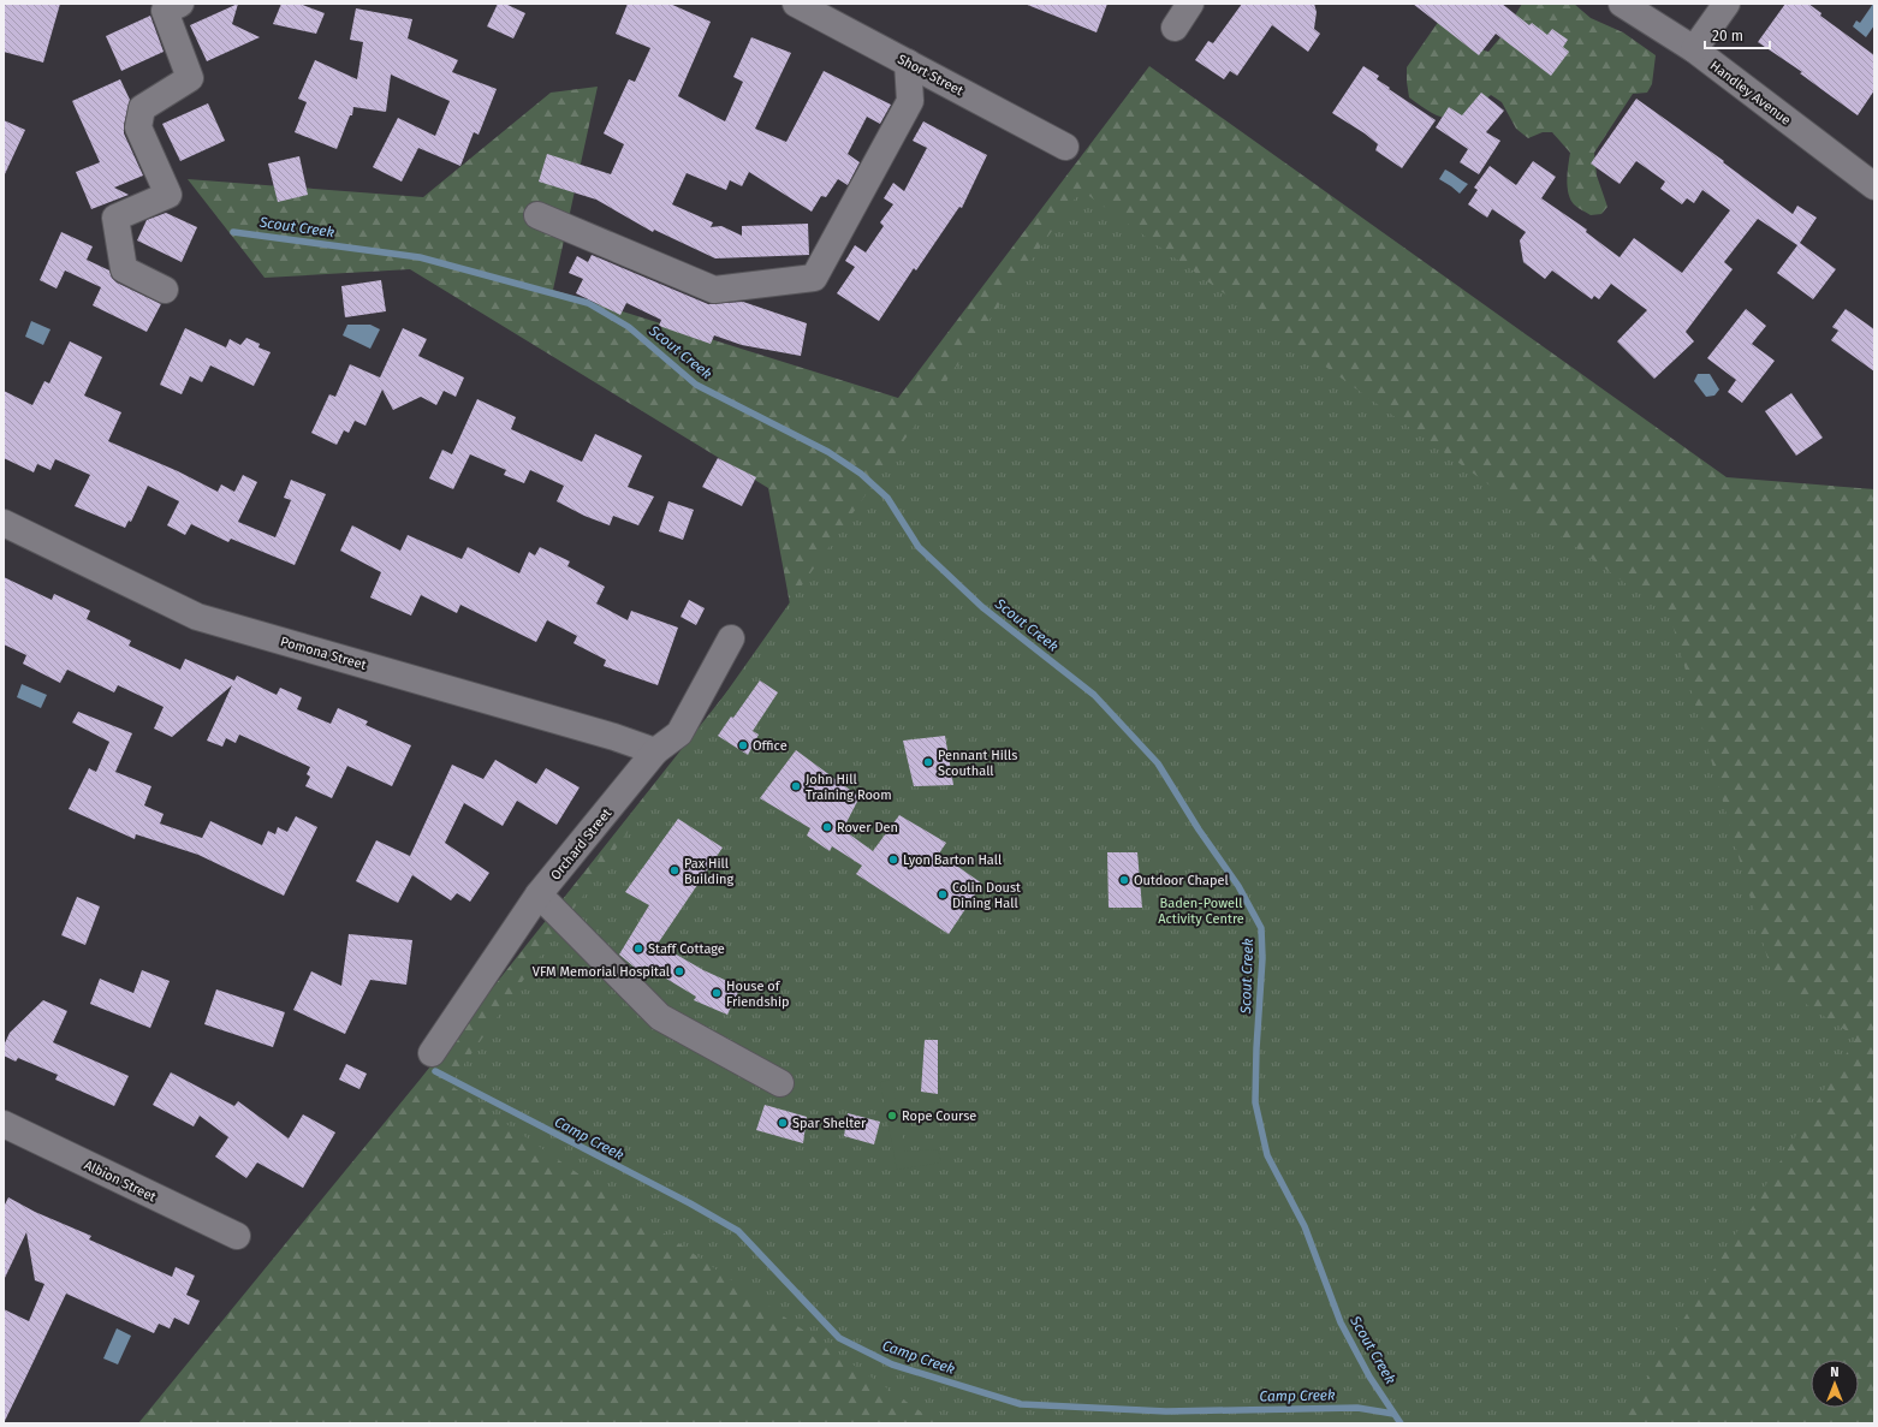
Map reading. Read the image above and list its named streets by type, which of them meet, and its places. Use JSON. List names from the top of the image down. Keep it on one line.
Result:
{"streets":{"street":["Short Street","Handley Avenue","Pomona Street","Orchard Street","Albion Street"]},"crossings":[["Pomona Street","Orchard Street"]],"water":["Scout Creek","Camp Creek"],"parks":["Baden-Powell Activity Centre"],"places":["Office","Pennant Hills Scouthall","John Hill Training Room","Rover Den","Lyon Barton Hall","Pax Hill Building","Outdoor Chapel","Colin Doust Dining Hall","Staff Cottage","VFM Memorial Hospital","House of Friendship","Rope Course","Spar Shelter"],"scale_bar":"20 m","north":"top"}
